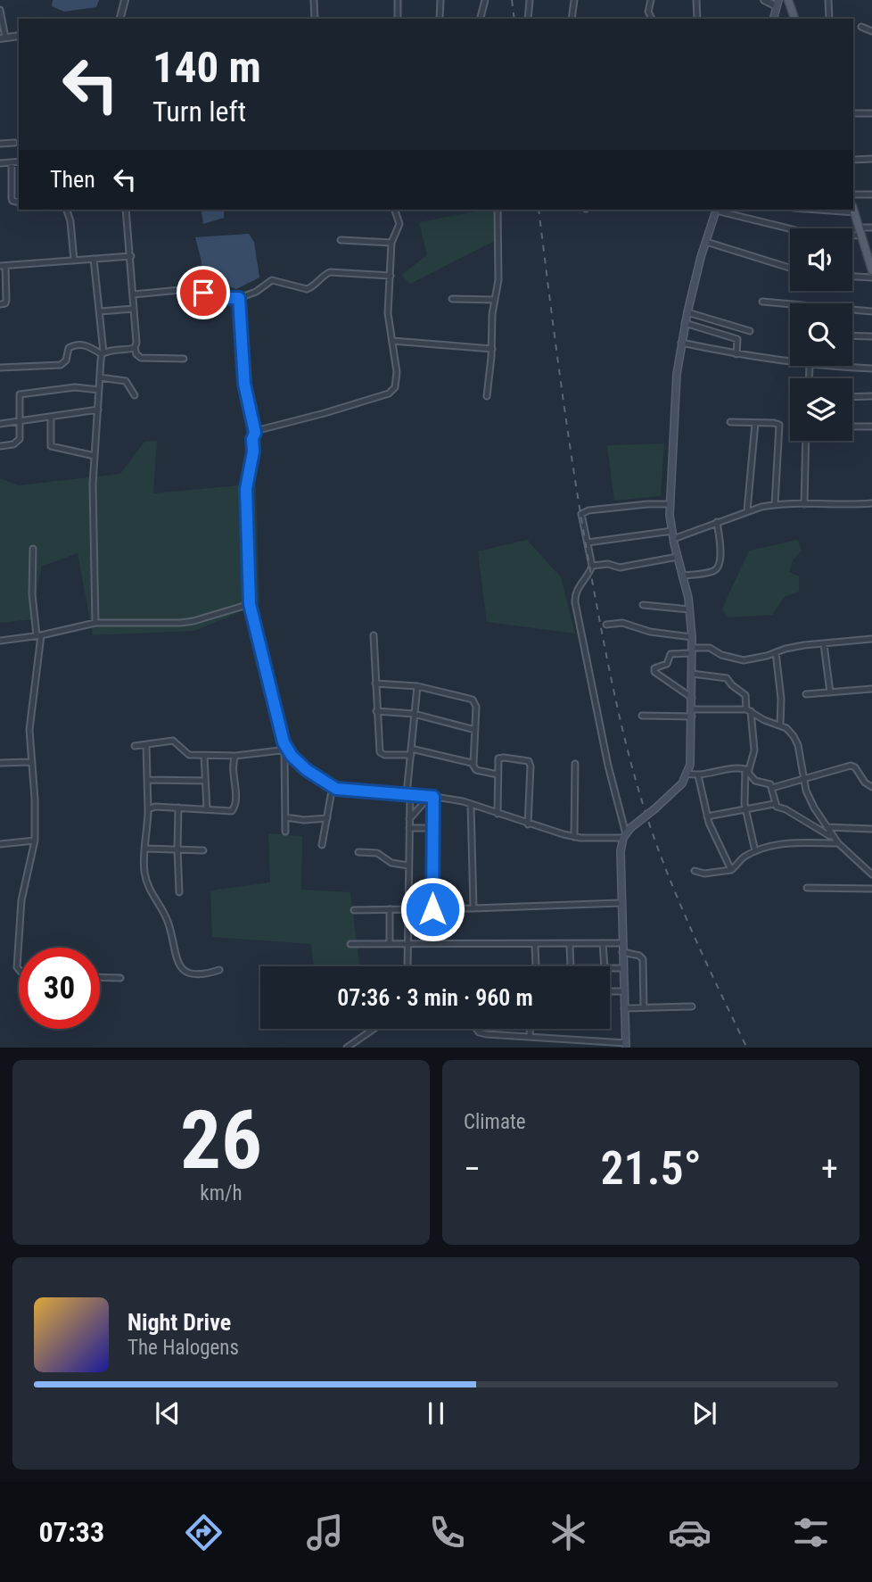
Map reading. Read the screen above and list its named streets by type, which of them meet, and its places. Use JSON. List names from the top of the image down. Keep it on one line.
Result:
{"page":{"turn":["140 m","Turn left"],"then":"Then","limit":"30","trip":"07:36 · 3 min · 960 m","tile":[["26","km/h"],"Climate"],"heat":["−","21.5°","+"],"song":["Night Drive","The Halogens"],"tabs":"07:33"}}
